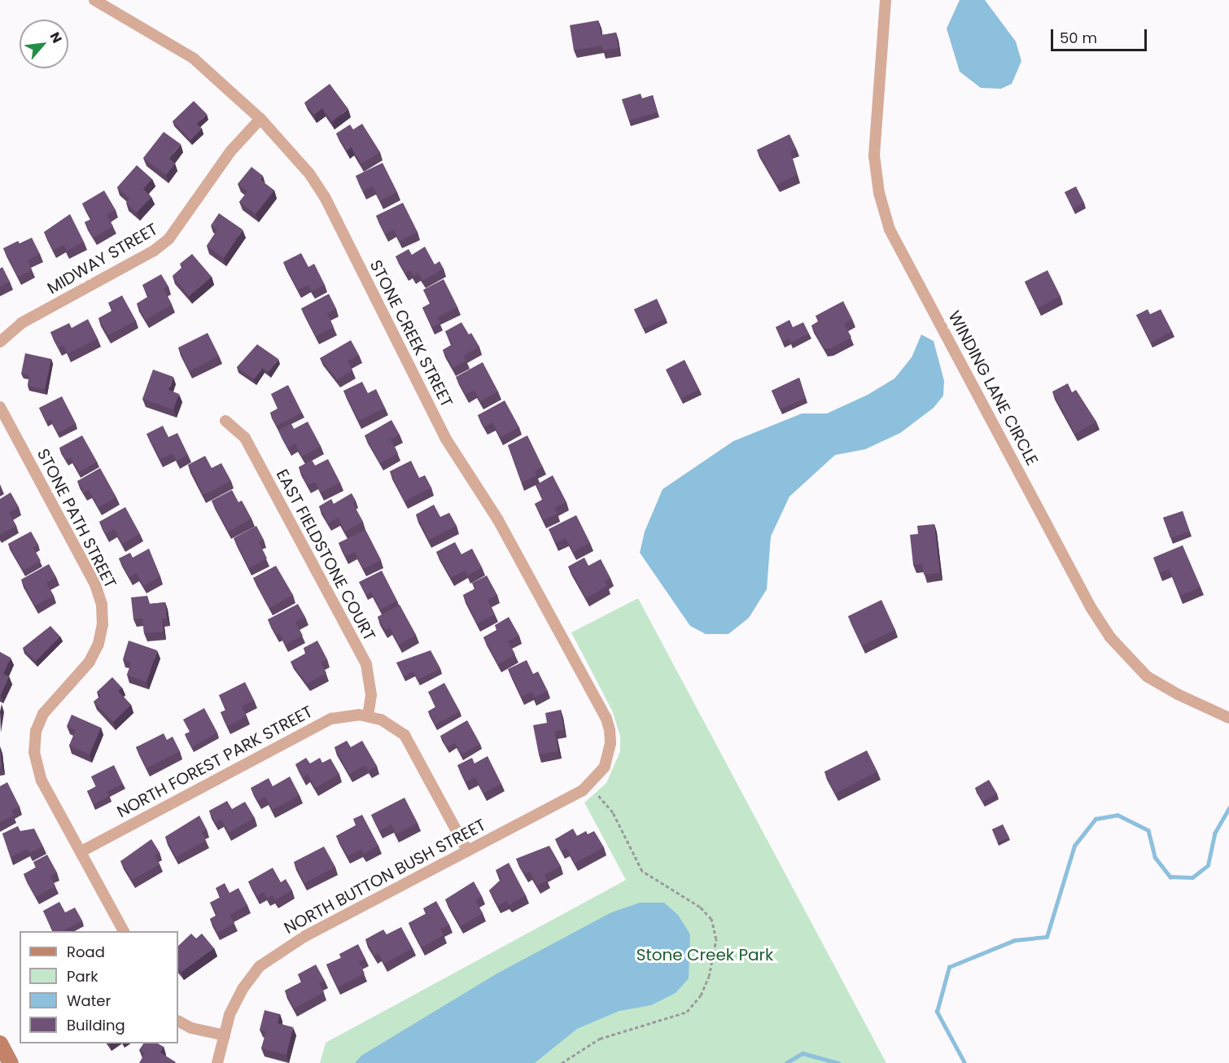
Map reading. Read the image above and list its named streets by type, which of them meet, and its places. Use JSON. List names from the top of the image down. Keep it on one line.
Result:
{"streets":{"street":["MIDWAY STREET","STONE CREEK STREET","WINDING LANE CIRCLE","STONE PATH STREET","EAST FIELDSTONE COURT","NORTH FOREST PARK STREET","NORTH BUTTON BUSH STREET"]},"crossings":[["MIDWAY STREET","STONE CREEK STREET"],["STONE CREEK STREET","NORTH BUTTON BUSH STREET"],["STONE PATH STREET","NORTH FOREST PARK STREET"],["EAST FIELDSTONE COURT","NORTH FOREST PARK STREET"]],"parks":["Stone Creek Park"],"legend":["Road","Park","Water","Building"],"scale_bar":"50 m","north":"top right"}
